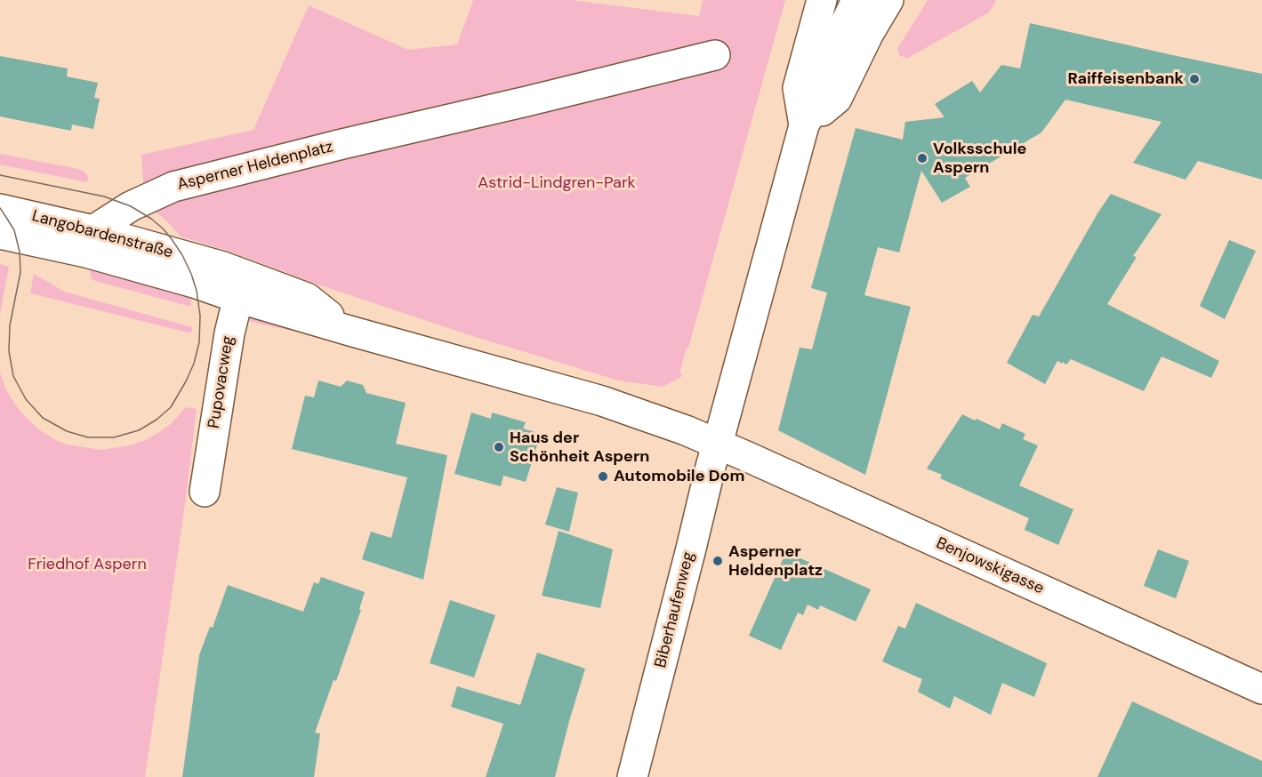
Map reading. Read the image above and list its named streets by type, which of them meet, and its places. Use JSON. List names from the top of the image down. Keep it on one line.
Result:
{"streets":{"street":["Asperner Heldenplatz","Langobardenstraße","Pupovacweg","Benjowskigasse","Biberhaufenweg"]},"crossings":[["Asperner Heldenplatz","Langobardenstraße"],["Langobardenstraße","Pupovacweg"],["Benjowskigasse","Biberhaufenweg"]],"parks":["Astrid-Lindgren-Park","Friedhof Aspern"],"places":["Raiffeisenbank","Volksschule Aspern","Haus der Schönheit Aspern","Automobile Dom","Asperner Heldenplatz"]}
